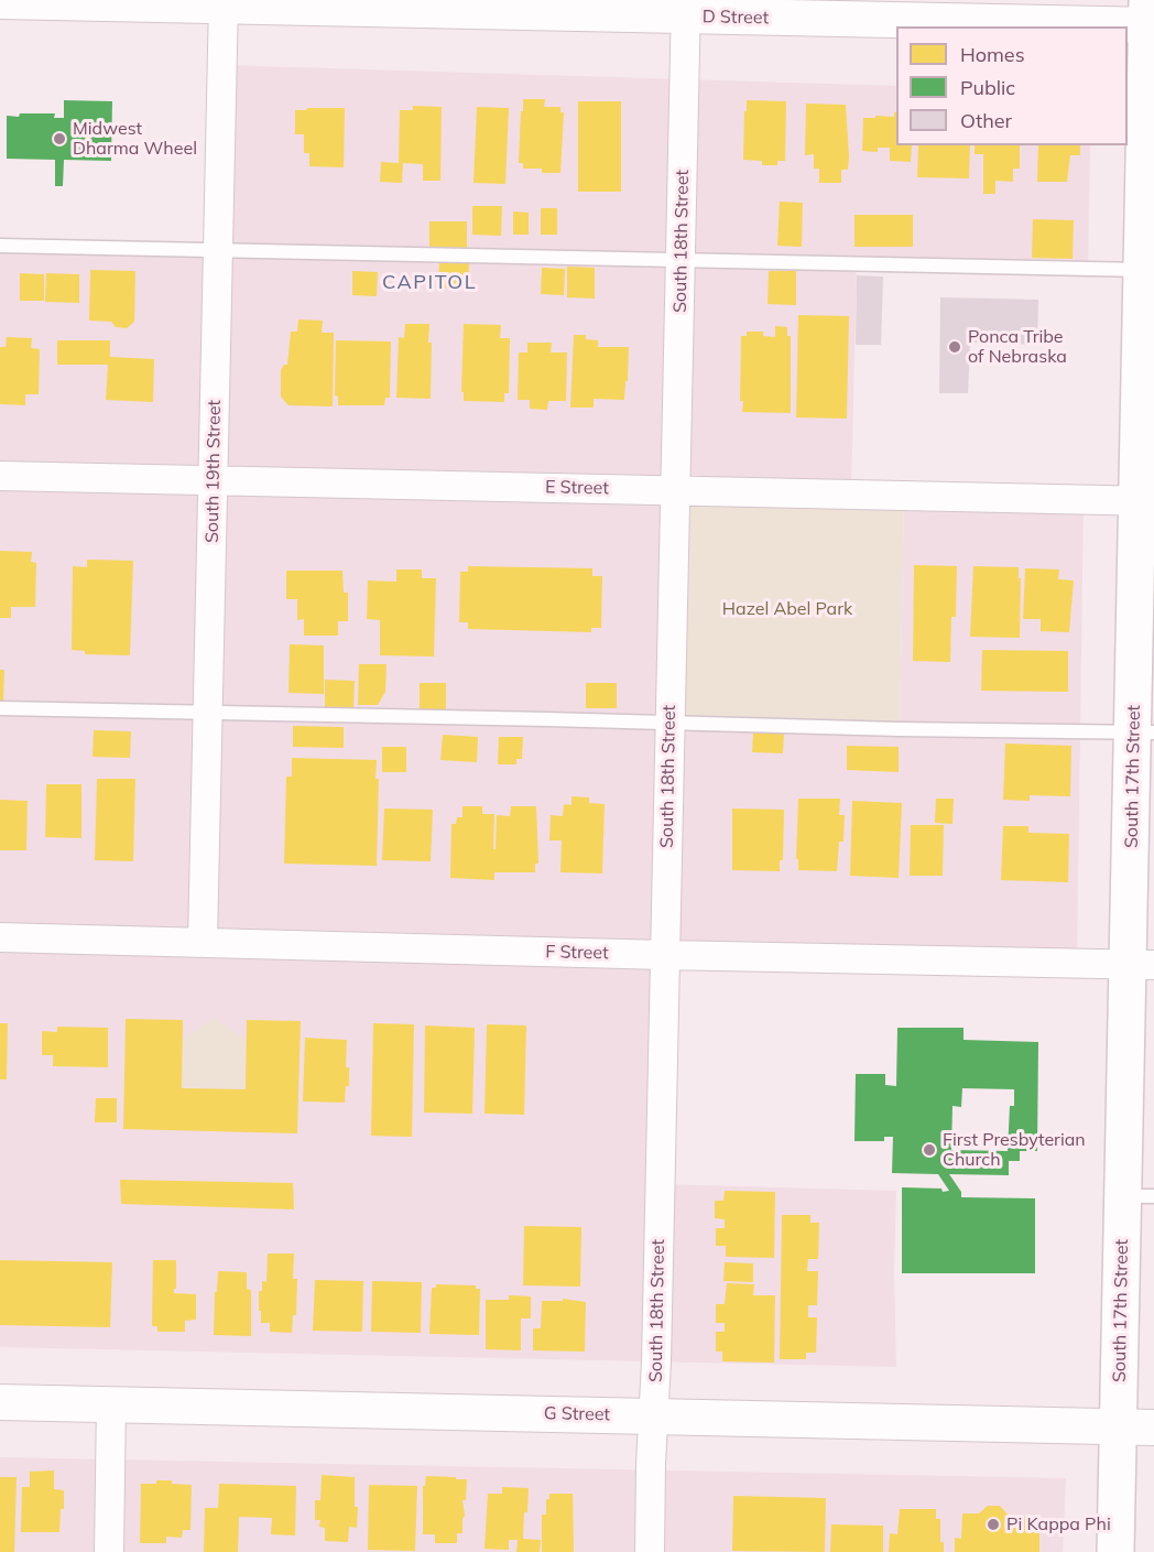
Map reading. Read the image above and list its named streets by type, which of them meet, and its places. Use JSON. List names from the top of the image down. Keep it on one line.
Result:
{"streets":{"main road":["South 17th Street"],"street":["D Street","South 18th Street","South 19th Street","E Street","F Street","G Street"]},"crossings":[["D Street","South 18th Street"],["D Street","South 19th Street"],["D Street","South 17th Street"],["South 18th Street","E Street"],["South 18th Street","F Street"],["South 18th Street","G Street"],["South 19th Street","E Street"],["South 19th Street","F Street"],["E Street","South 17th Street"],["South 17th Street","F Street"],["South 17th Street","G Street"]],"districts":["CAPITOL"],"parks":["Hazel Abel Park"],"places":["Midwest Dharma Wheel","Ponca Tribe of Nebraska","First Presbyterian Church","Pi Kappa Phi"],"legend":["Homes","Public","Other"]}
